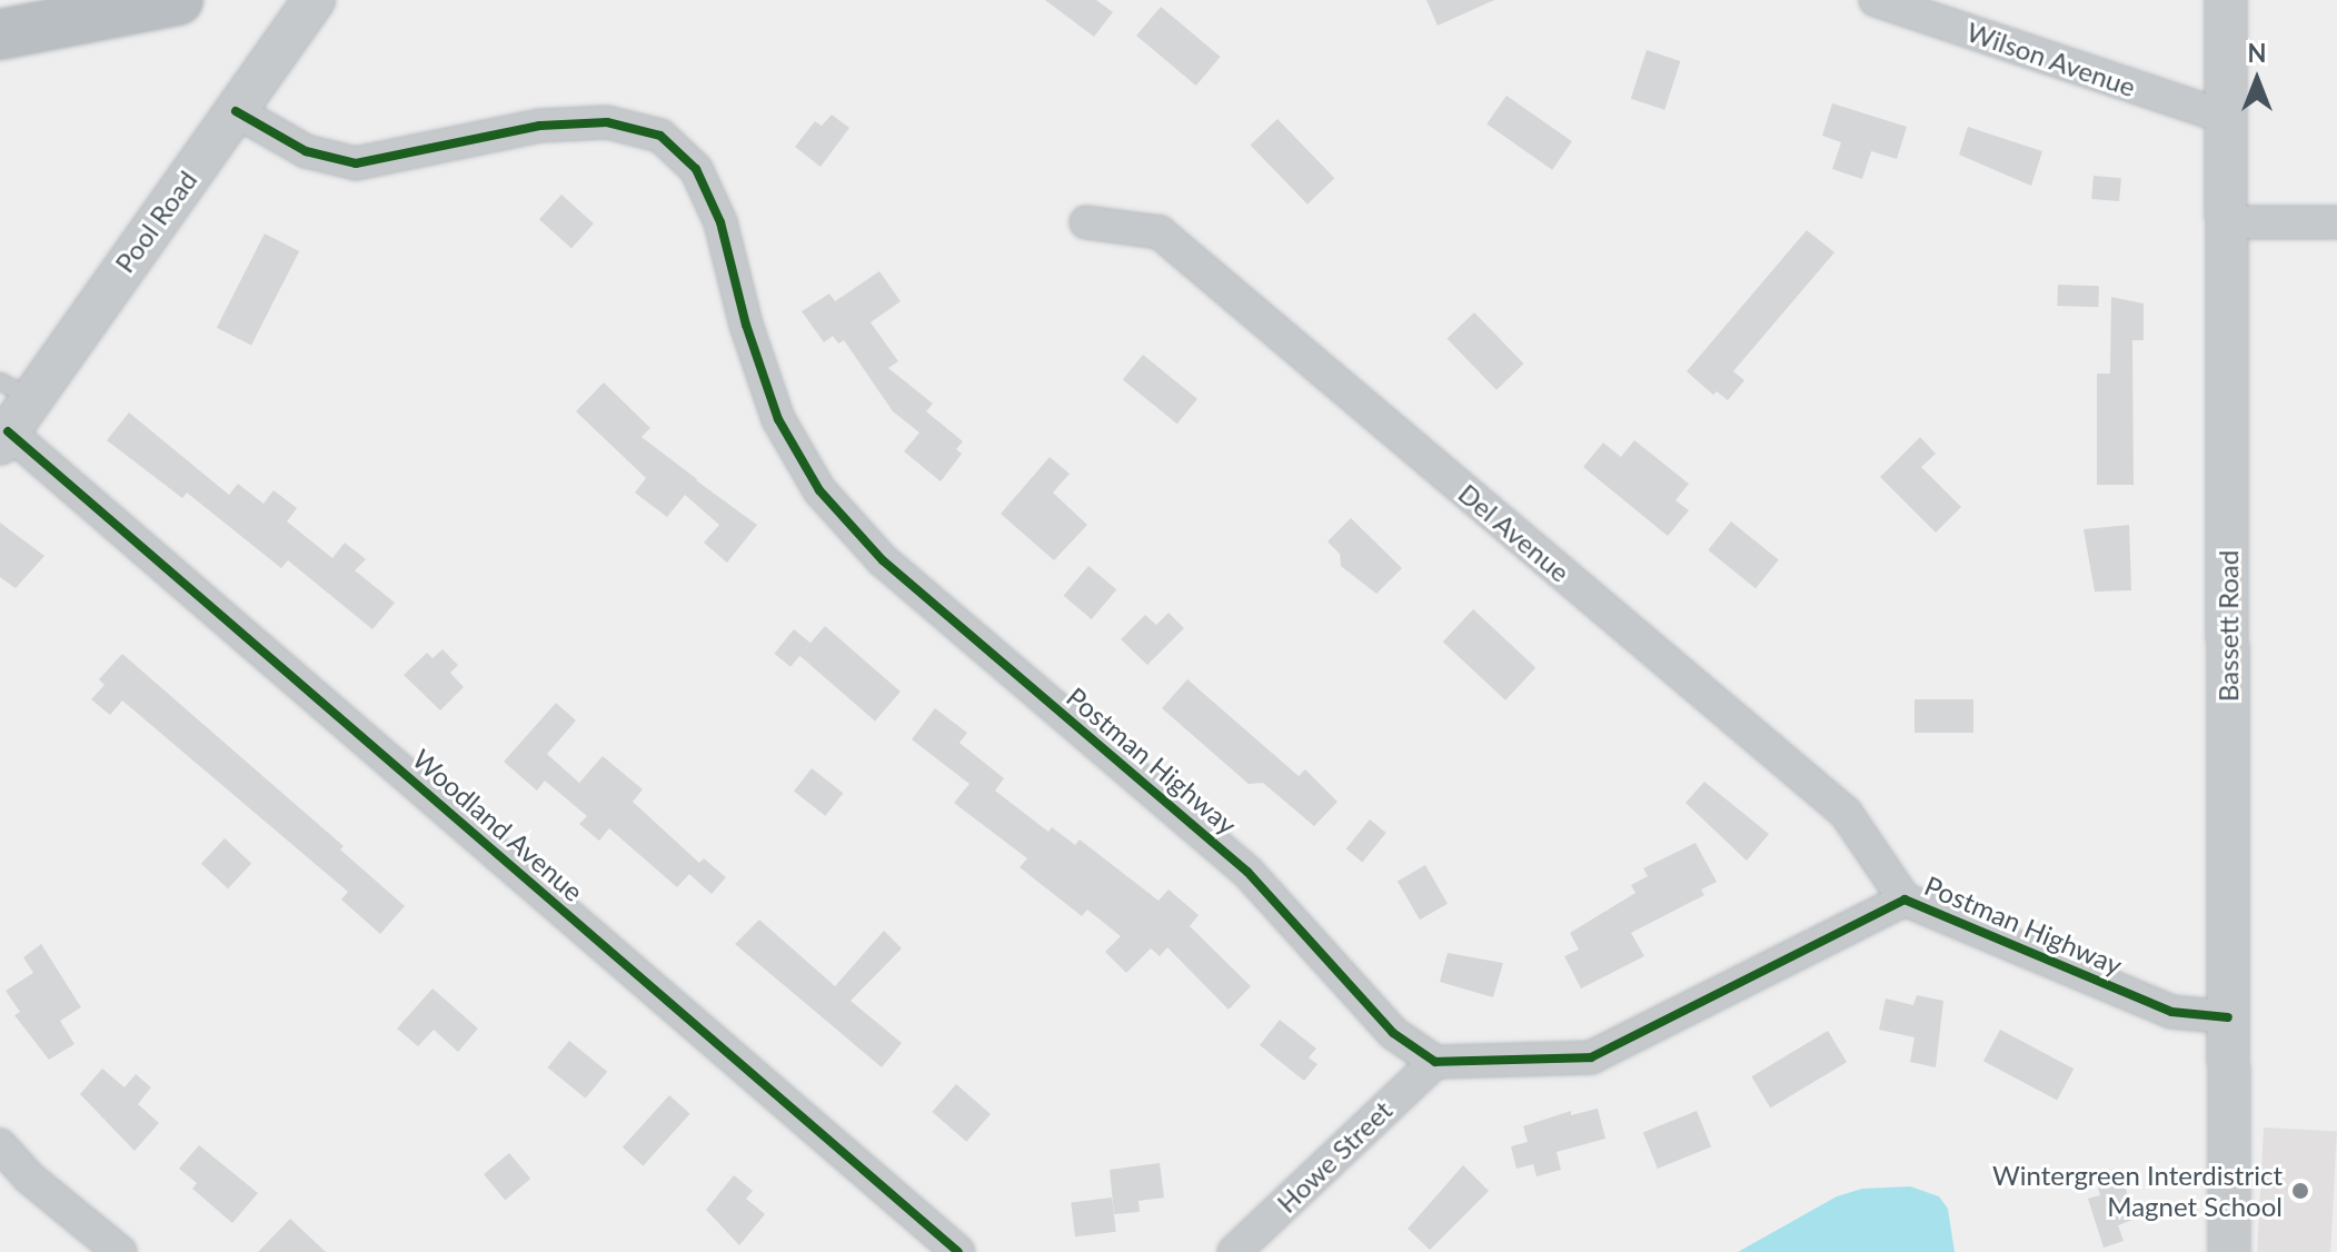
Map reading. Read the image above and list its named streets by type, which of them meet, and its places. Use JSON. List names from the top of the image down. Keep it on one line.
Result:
{"streets":{"street":["Wilson Avenue","Pool Road","Del Avenue","Bassett Road","Postman Highway","Woodland Avenue","Howe Street"]},"crossings":[["Wilson Avenue","Bassett Road"],["Pool Road","Postman Highway"],["Pool Road","Woodland Avenue"],["Del Avenue","Postman Highway"],["Bassett Road","Postman Highway"],["Postman Highway","Howe Street"]],"places":["Wintergreen Interdistrict Magnet School"],"north":"top"}
